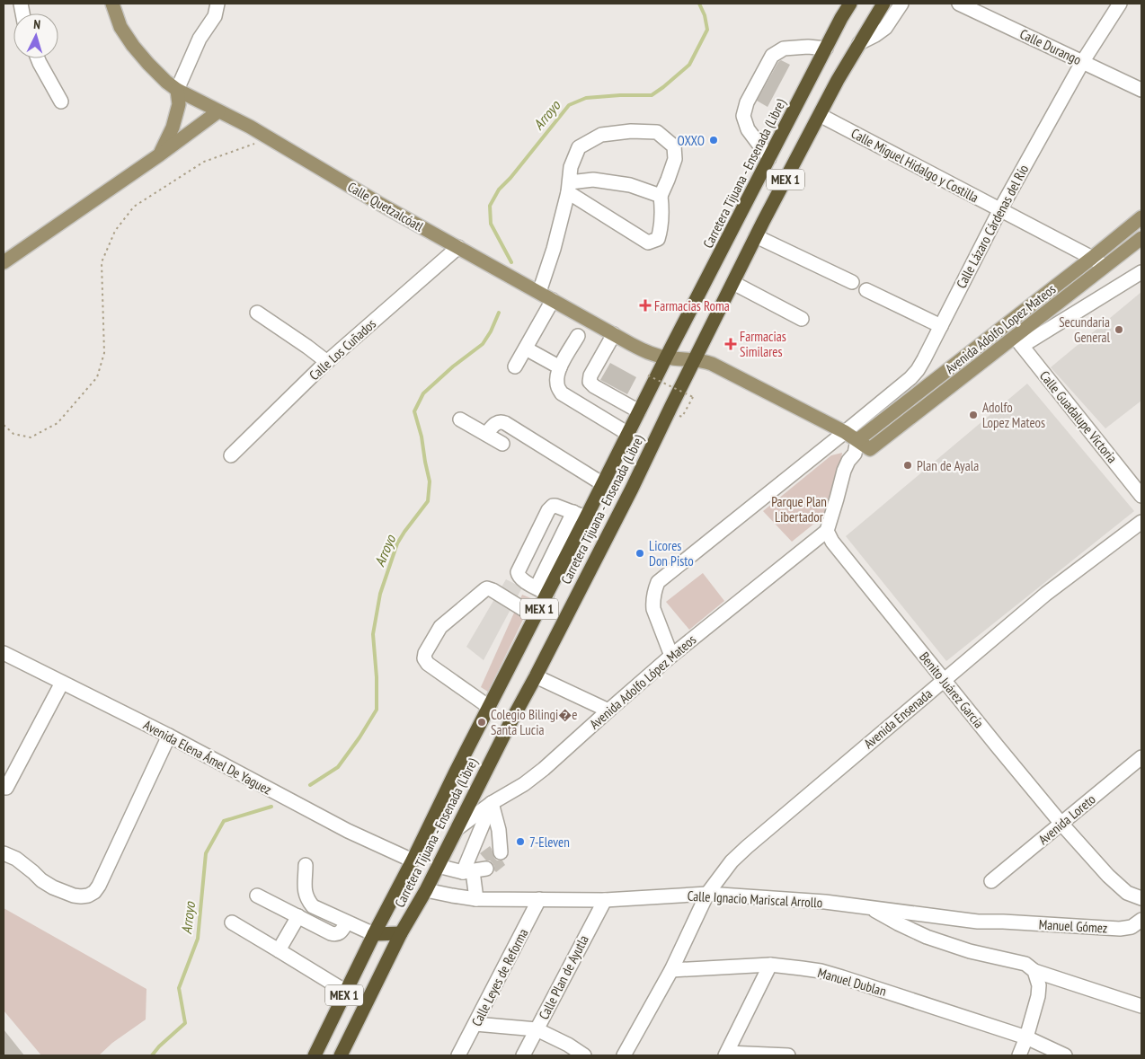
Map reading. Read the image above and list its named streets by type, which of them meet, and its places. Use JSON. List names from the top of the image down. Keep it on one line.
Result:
{"streets":{"highway":["Carretera Tijuana - Ensenada (Libre)","MEX 1"],"main road":["Calle Quetzalcóatl","Avenida Adolfo Lopez Mateos"],"street":["Calle Durango","Calle Miguel Hidalgo y Costilla","Calle Lázaro Cárdenas del Río","Calle Los Cuñados","Calle Guadalupe Victoria","Avenida Adolfo López Mateos","Benito Juárez García","Avenida Ensenada","Avenida Elena Ámel De Yaguez","Avenida Loreto","Calle Ignacio Mariscal Arrollo","Manuel Gómez","Calle Leyes de Reforma","Calle Plan de Ayutla","Manuel Dublan"]},"crossings":[["Calle Durango","Calle Lázaro Cárdenas del Río"],["Calle Miguel Hidalgo y Costilla","Carretera Tijuana - Ensenada (Libre)"],["Calle Miguel Hidalgo y Costilla","Calle Lázaro Cárdenas del Río"],["Calle Miguel Hidalgo y Costilla","Avenida Adolfo Lopez Mateos"],["Carretera Tijuana - Ensenada (Libre)","Calle Quetzalcóatl"],["Carretera Tijuana - Ensenada (Libre)","Avenida Adolfo López Mateos"],["Carretera Tijuana - Ensenada (Libre)","Avenida Elena Ámel De Yaguez"],["Carretera Tijuana - Ensenada (Libre)","Calle Ignacio Mariscal Arrollo"],["Calle Quetzalcóatl","Calle Los Cuñados"],["Avenida Adolfo Lopez Mateos","Calle Guadalupe Victoria"],["Avenida Adolfo López Mateos","Benito Juárez García"],["Benito Juárez García","Avenida Ensenada"],["Benito Juárez García","Avenida Loreto"],["Avenida Ensenada","Calle Ignacio Mariscal Arrollo"],["Avenida Ensenada","Manuel Dublan"],["Calle Ignacio Mariscal Arrollo","Manuel Gómez"],["Calle Ignacio Mariscal Arrollo","Calle Leyes de Reforma"],["Calle Ignacio Mariscal Arrollo","Calle Plan de Ayutla"]],"water":["Arroyo"],"parks":["Parque Plan Libertador"],"places":{"other":["OXXO","Secundaria General","Adolfo Lopez Mateos","Plan de Ayala","Licores Don Pisto","Colegio Bilingi�e Santa Lucia","7-Eleven"],"health":["Farmacias Roma","Farmacias Similares"]},"north":"top"}
